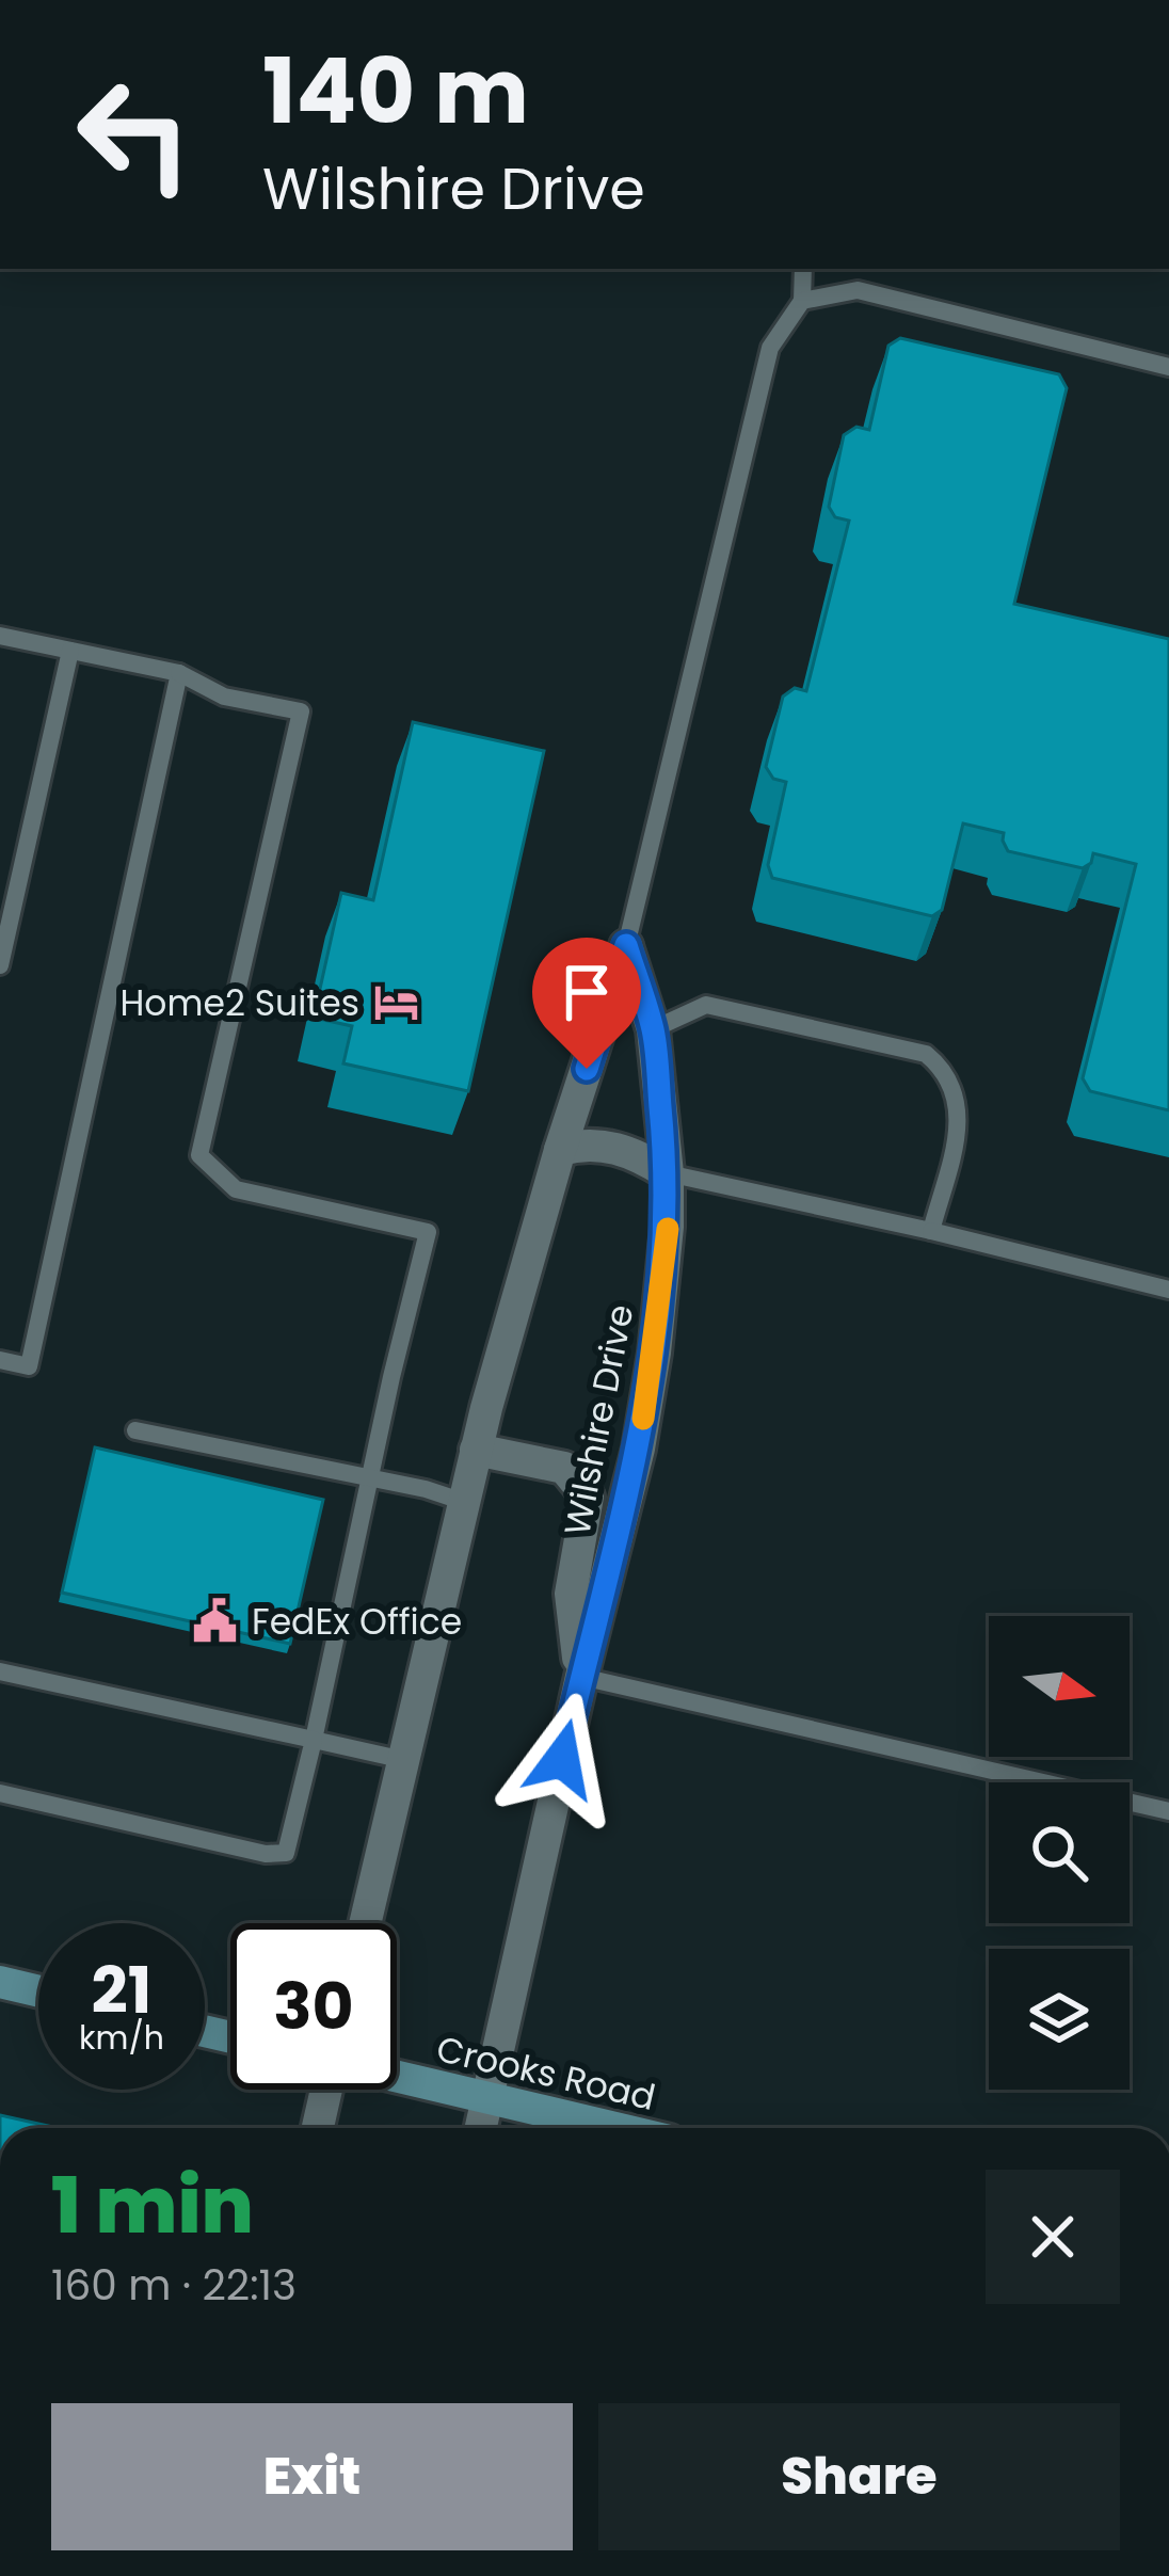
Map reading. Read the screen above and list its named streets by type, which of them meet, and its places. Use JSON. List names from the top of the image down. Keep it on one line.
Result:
{"streets":{"main road":["Crooks Road"],"street":["Wilshire Drive"]},"crossings":[["Wilshire Drive","Crooks Road"]],"places":{"hotel":["Home2 Suites"],"public building":["FedEx Office"]},"north":"right","page":{"turn":["140 m","Wilshire Drive"],"speed":"21 km/h","limit":"30","heading":["1 min","160 m · 22:13"],"buttons":["Exit","Share"]}}
